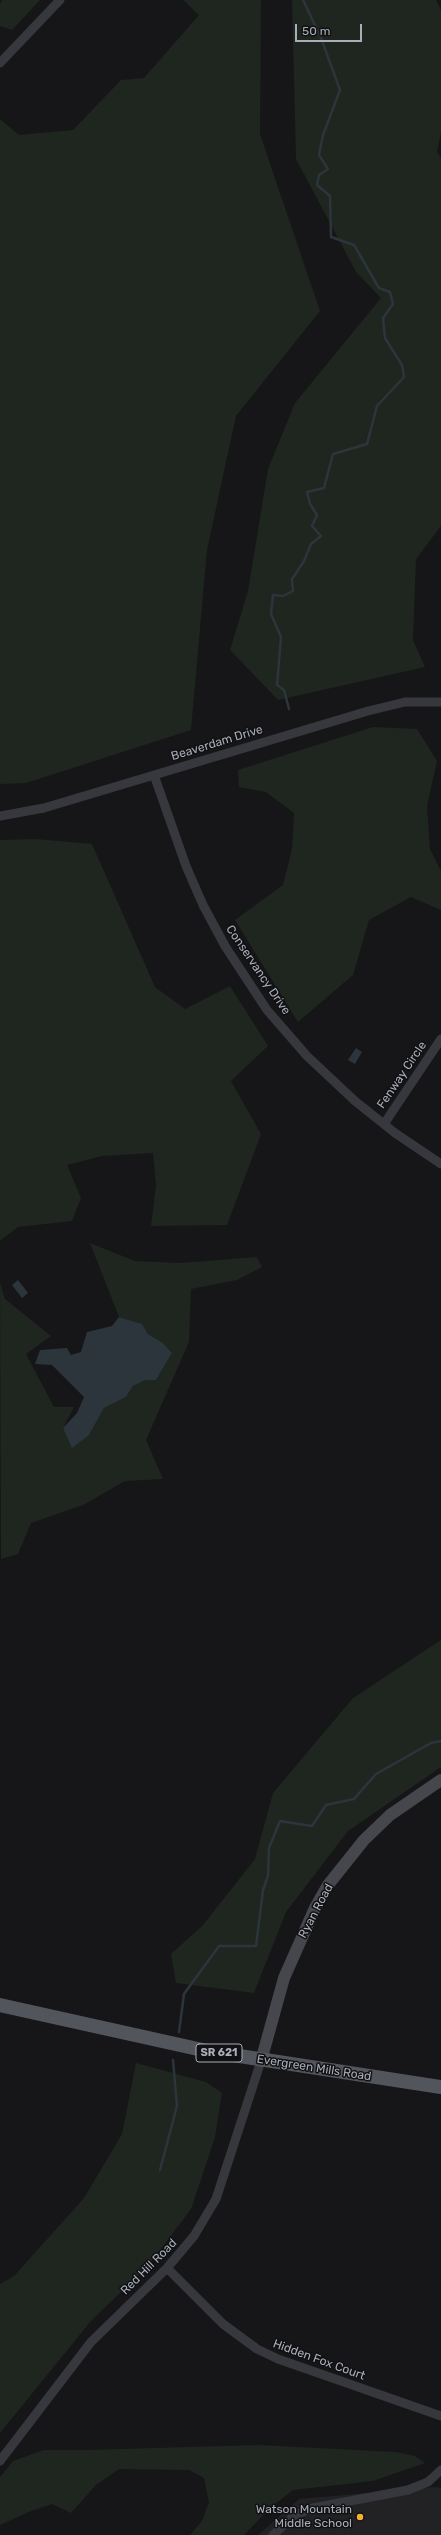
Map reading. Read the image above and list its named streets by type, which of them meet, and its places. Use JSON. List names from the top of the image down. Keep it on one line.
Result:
{"streets":{"main road":["Ryan Road","SR 621","Evergreen Mills Road"],"street":["Beaverdam Drive","Conservancy Drive","Fenway Circle","Red Hill Road","Hidden Fox Court"]},"crossings":[["Beaverdam Drive","Conservancy Drive"],["Conservancy Drive","Fenway Circle"],["Ryan Road","Evergreen Mills Road"],["Ryan Road","Red Hill Road"],["Evergreen Mills Road","Red Hill Road"],["Red Hill Road","Hidden Fox Court"]],"places":["Watson Mountain Middle School"],"scale_bar":"50 m"}
